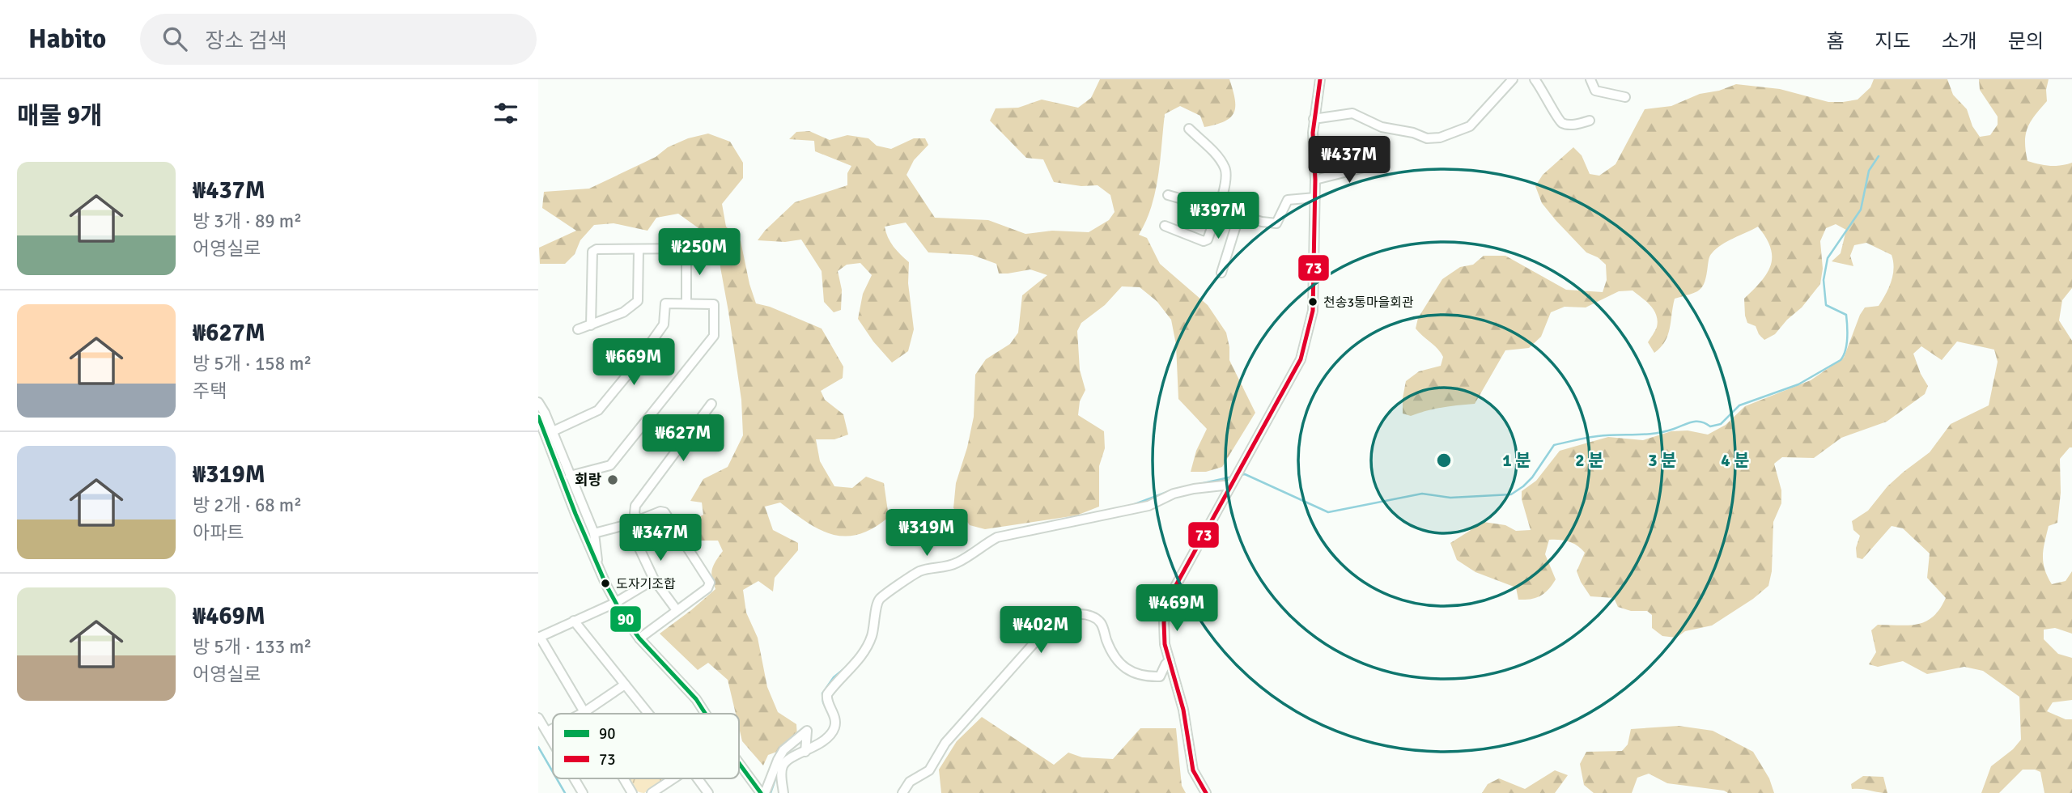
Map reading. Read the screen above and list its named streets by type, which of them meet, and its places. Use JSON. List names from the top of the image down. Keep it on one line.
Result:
{"places":["천송3통마을회관","회랑","도자기조합"],"lines":["transit line 73","transit line 90"],"legend":["90","73"],"page":{"header":"Habito","search":"장소 검색","nav":["홈","지도","소개","문의"],"heading":"매물 9개","price":["₩437M","₩397M","₩250M","₩669M","₩627M","₩319M","₩347M","₩469M","₩402M"],"list":[{"name":"₩437M","note":"방 3개 · 89 m² · 어영실로"},{"name":"₩627M","note":"방 5개 · 158 m² · 주택"},{"name":"₩319M","note":"방 2개 · 68 m² · 아파트"},{"name":"₩469M","note":"방 5개 · 133 m² · 어영실로"}]},"rings":["1 분","2 분","3 분","4 분"]}
